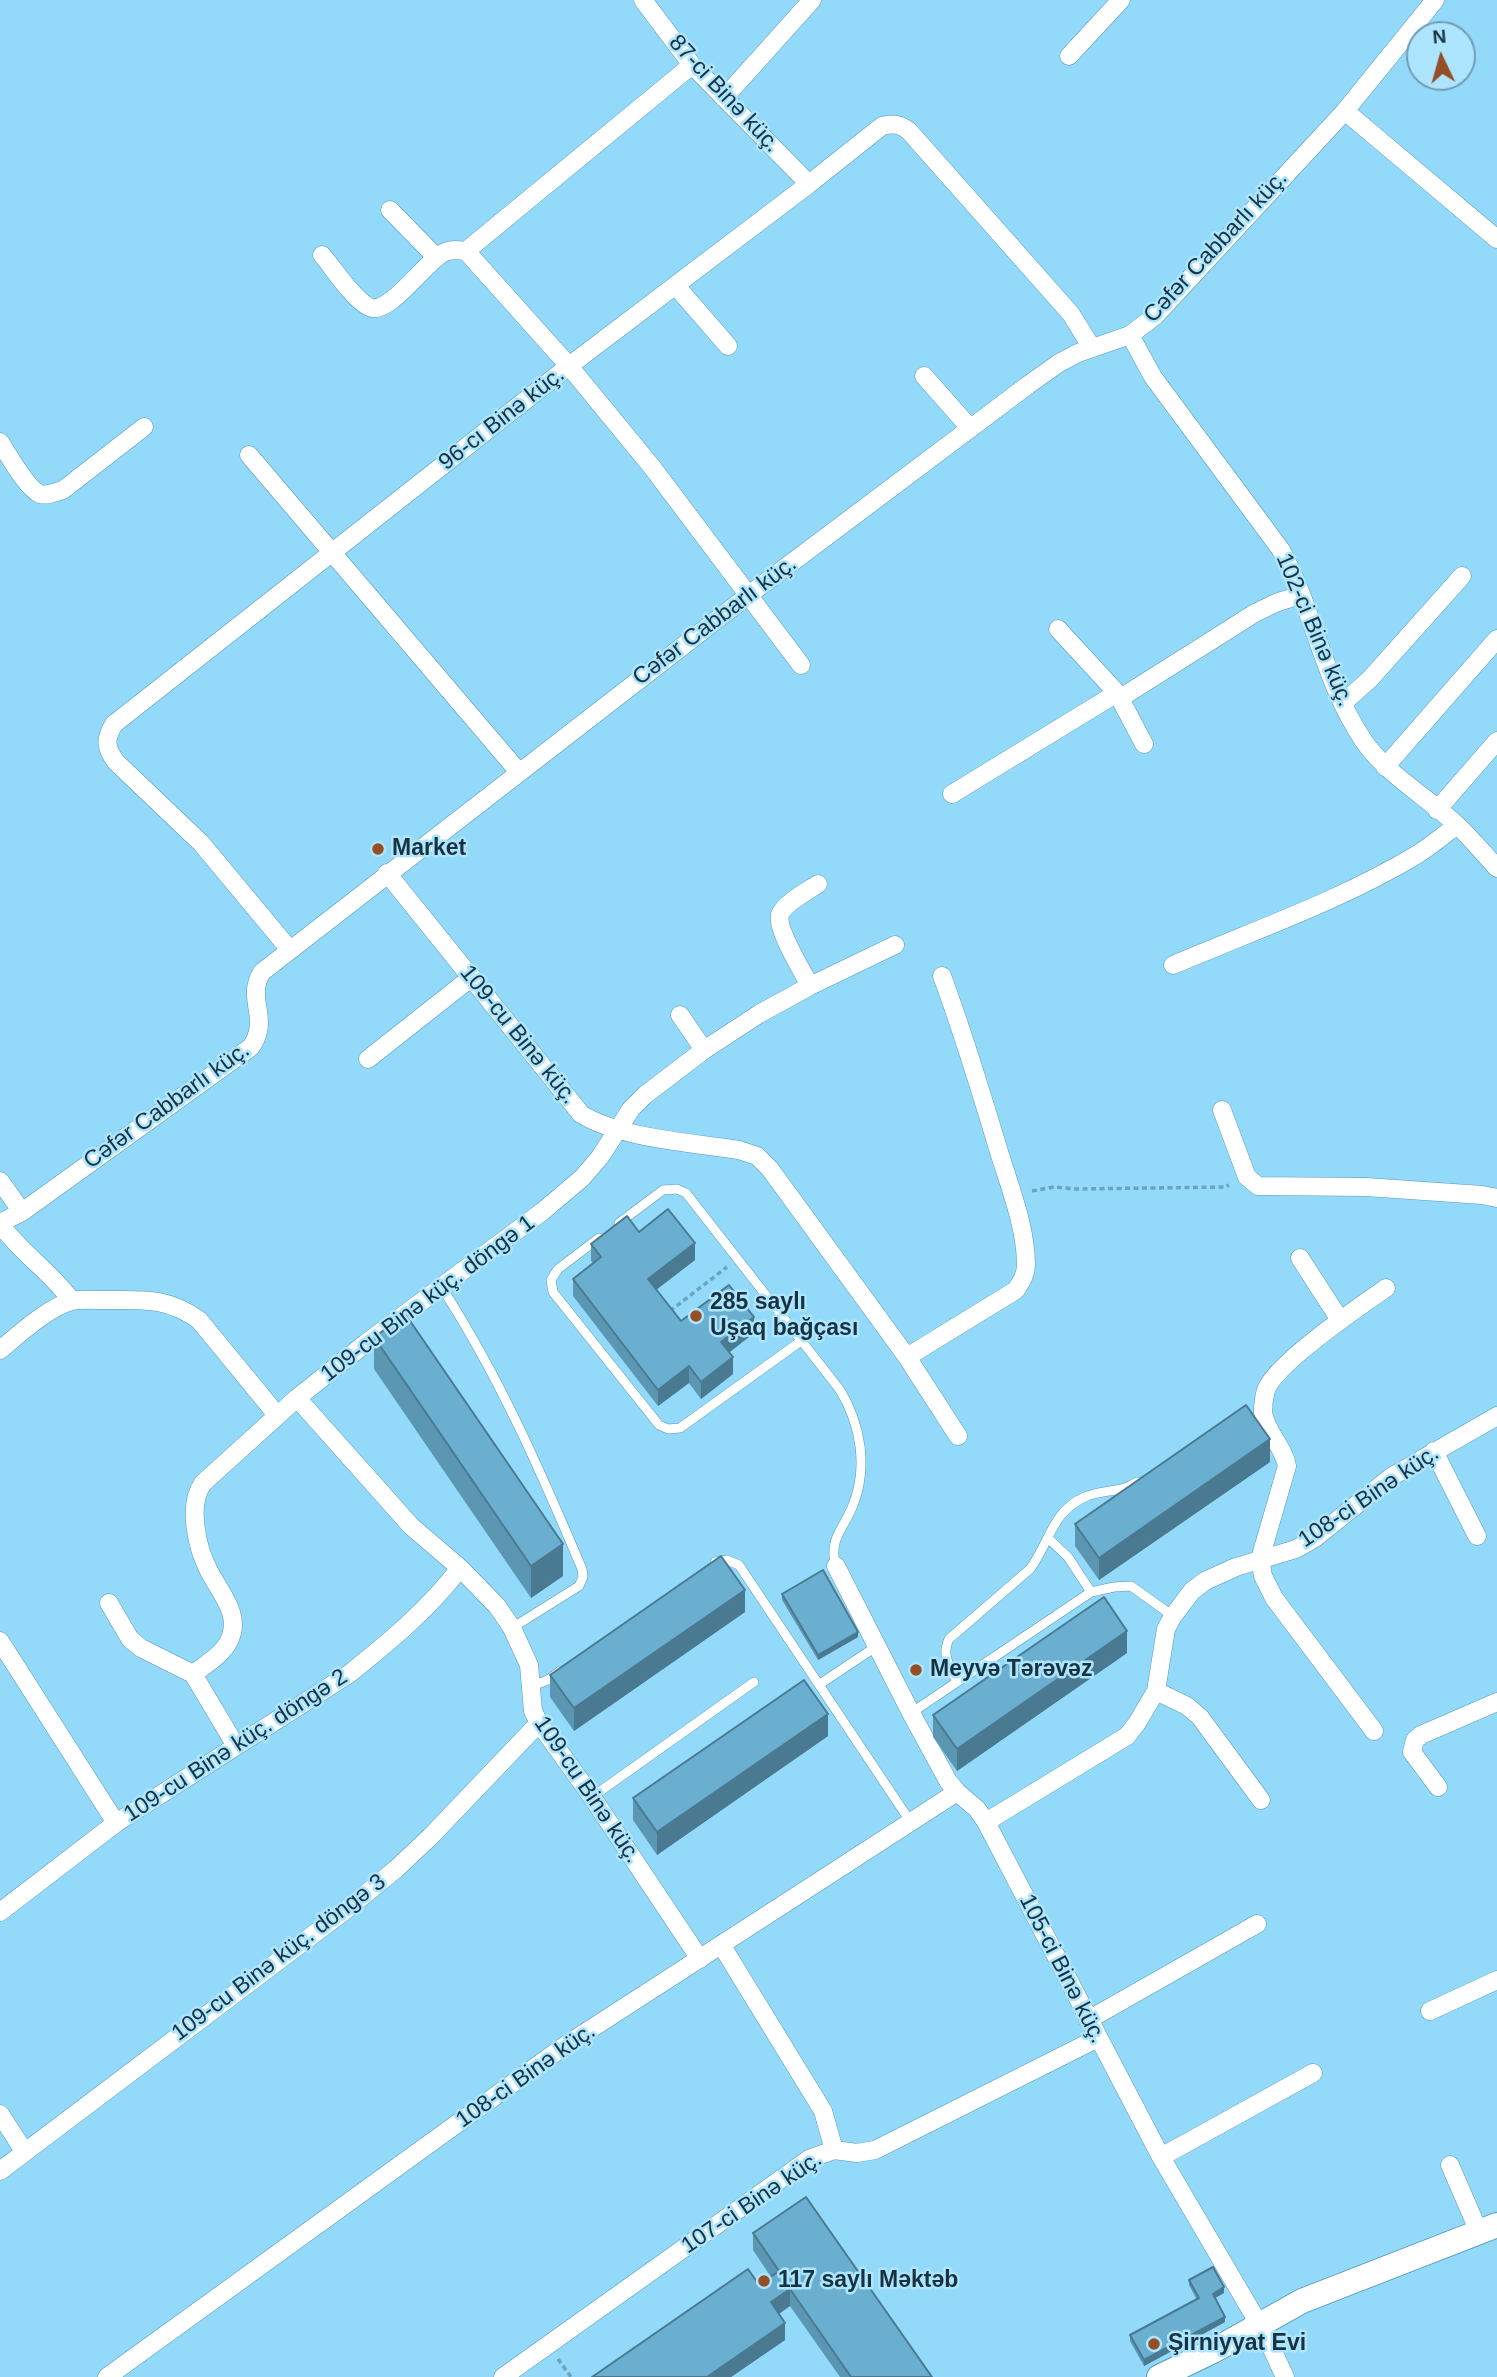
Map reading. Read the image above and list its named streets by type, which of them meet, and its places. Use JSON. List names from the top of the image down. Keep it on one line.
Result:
{"streets":{"street":["87-ci Binə küç.","Cəfər Cabbarlı küç.","96-cı Binə küç.","102-ci Binə küç.","109-cu Binə küç.","109-cu Binə küç. döngə 1","108-ci Binə küç.","109-cu Binə küç. döngə 2","109-cu Binə küç. döngə 3","105-ci Binə küç.","107-ci Binə küç."]},"crossings":[["87-ci Binə küç.","96-cı Binə küç."],["Cəfər Cabbarlı küç.","96-cı Binə küç."],["Cəfər Cabbarlı küç.","102-ci Binə küç."],["Cəfər Cabbarlı küç.","109-cu Binə küç."],["109-cu Binə küç.","109-cu Binə küç. döngə 1"],["109-cu Binə küç.","108-ci Binə küç."],["109-cu Binə küç.","109-cu Binə küç. döngə 2"],["109-cu Binə küç.","109-cu Binə küç. döngə 3"],["108-ci Binə küç.","105-ci Binə küç."],["105-ci Binə küç.","107-ci Binə küç."]],"places":["Market","285 saylı Uşaq bağçası","Meyvə Tərəvəz","117 saylı Məktəb","Şirniyyat Evi"],"north":"top"}
